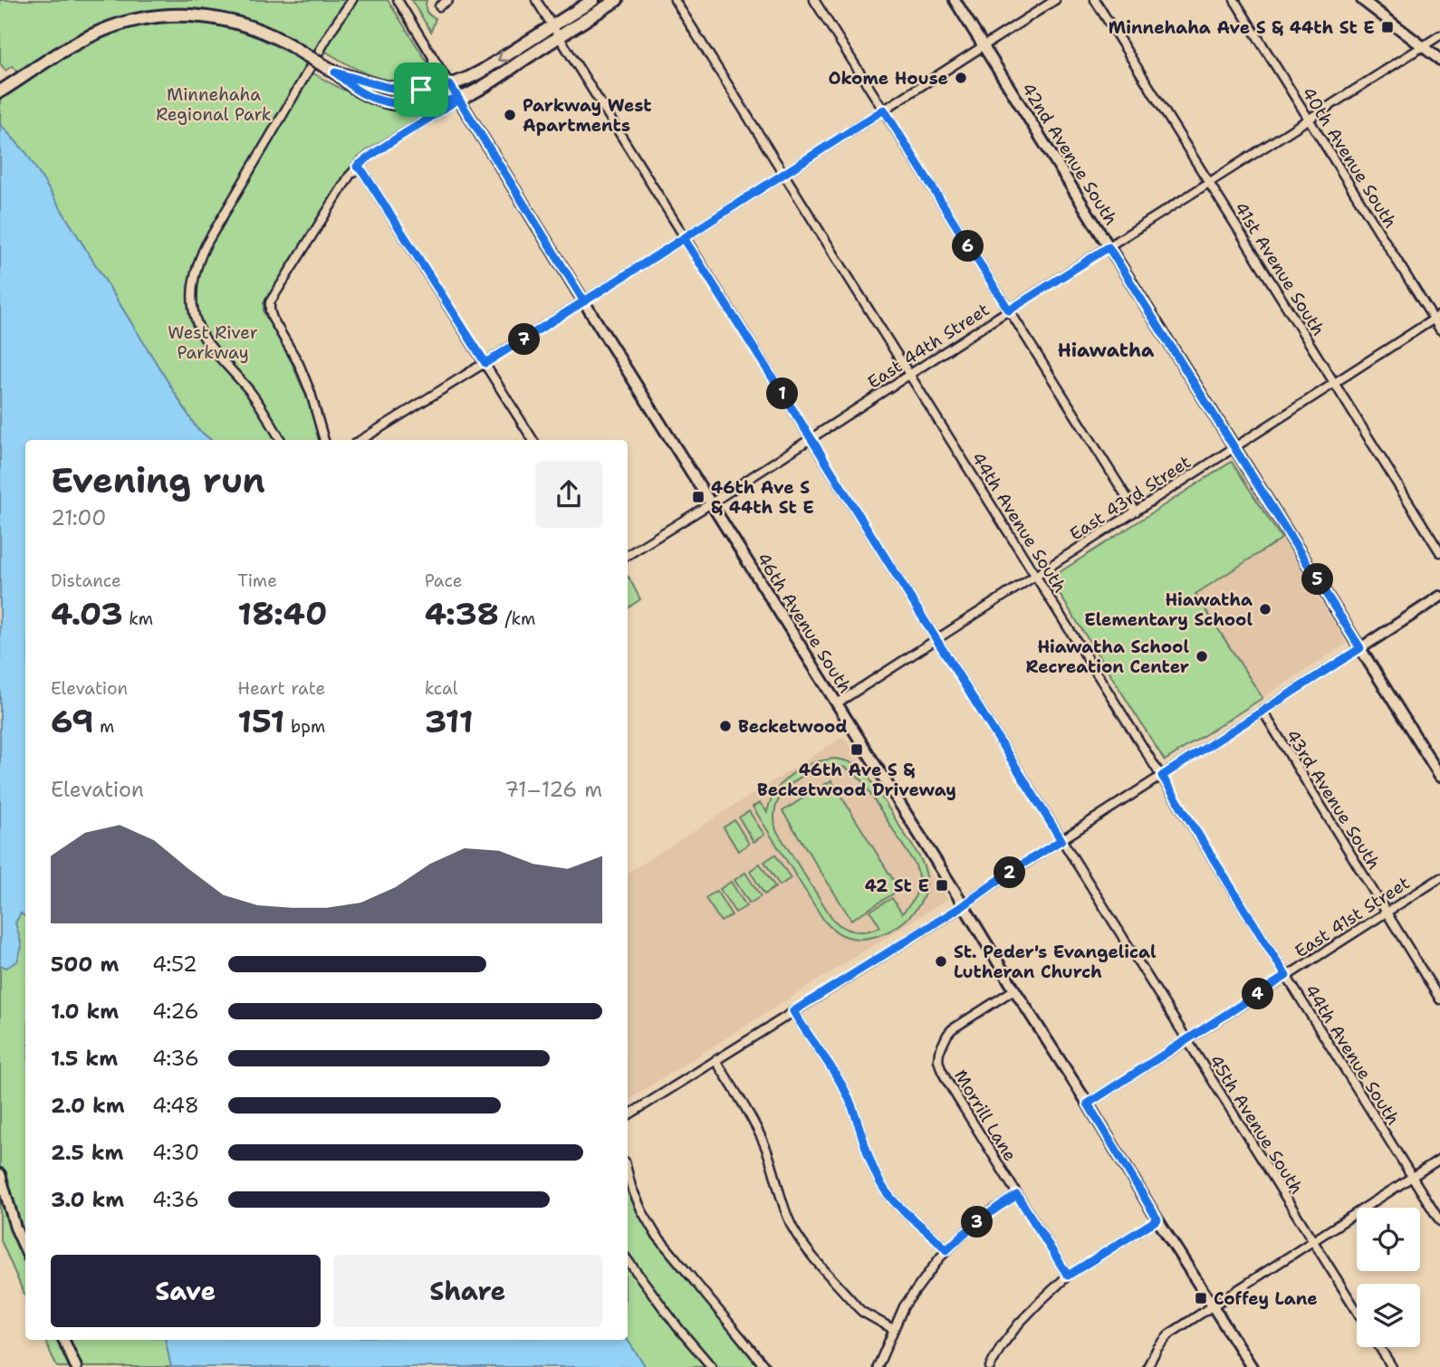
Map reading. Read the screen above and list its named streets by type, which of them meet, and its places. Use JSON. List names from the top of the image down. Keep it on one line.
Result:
{"streets":{"street":["42nd Avenue South","40th Avenue South","41st Avenue South","East 44th Street","East 43rd Street","44th Avenue South","46th Avenue South","43rd Avenue South","East 41st Street","Morrill Lane","45th Avenue South"]},"crossings":[["42nd Avenue South","East 44th Street"],["42nd Avenue South","East 43rd Street"],["40th Avenue South","East 44th Street"],["40th Avenue South","East 43rd Street"],["41st Avenue South","East 44th Street"],["41st Avenue South","East 43rd Street"],["East 44th Street","44th Avenue South"],["East 44th Street","46th Avenue South"],["East 44th Street","45th Avenue South"],["East 43rd Street","44th Avenue South"],["East 43rd Street","46th Avenue South"],["East 43rd Street","45th Avenue South"],["44th Avenue South","East 41st Street"],["46th Avenue South","East 41st Street"],["46th Avenue South","Morrill Lane"],["43rd Avenue South","East 41st Street"],["East 41st Street","45th Avenue South"]],"districts":["Hiawatha"],"parks":["Minnehaha Regional Park","West River Parkway"],"places":{"transit":["Minnehaha Ave S & 44th St E","46th Ave S & 44th St E","46th Ave S & Becketwood Driveway","42 St E","Coffey Lane"],"other":["Okome House","Parkway West Apartments","Hiawatha Elementary School","Hiawatha School Recreation Center","Becketwood","St. Peder's Evangelical Lutheran Church"]},"page":{"pins":["6","7","1","5","2","4","3"],"heading":["Evening run","21:00"],"stats":[["Distance","4.03 km"],["Time","18:40"],["Pace","4:38 /km"],["Elevation","69 m"],["Heart rate","151 bpm"],["kcal","311"]],"chart":["Elevation","71–126 m"],"list":[{"name":"500 m","note":"4:52"},{"name":"1.0 km","note":"4:26"},{"name":"1.5 km","note":"4:36"},{"name":"2.0 km","note":"4:48"},{"name":"2.5 km","note":"4:30"},{"name":"3.0 km","note":"4:36"}],"buttons":["Save","Share"]}}
